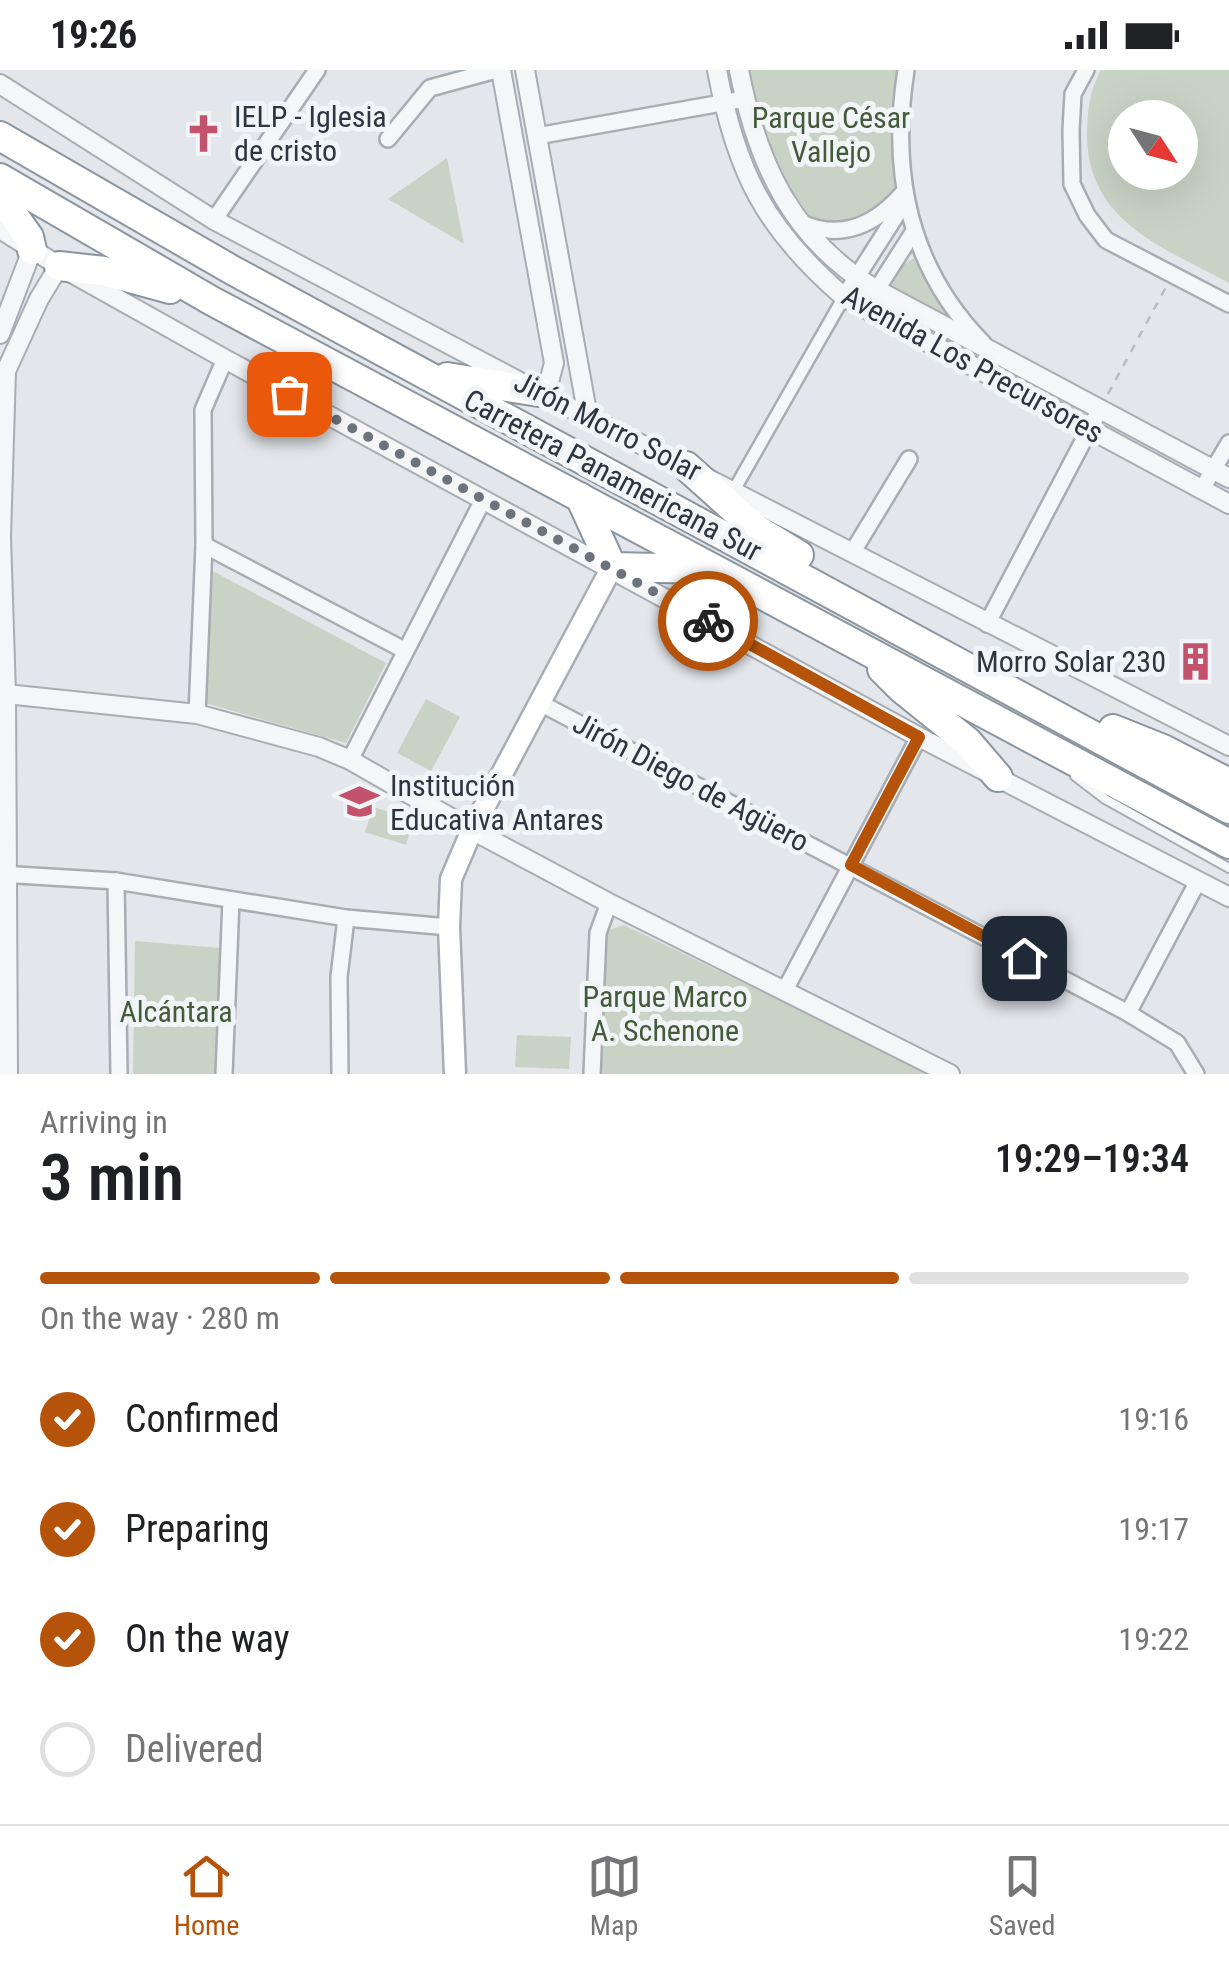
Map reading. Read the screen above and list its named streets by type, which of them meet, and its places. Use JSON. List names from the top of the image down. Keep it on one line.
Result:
{"streets":{"highway":["Carretera Panamericana Sur"],"street":["Avenida Los Precursores","Jirón Morro Solar","Jirón Diego de Agüero"]},"parks":["Parque César Vallejo","Parque Marco A. Schenone","Alcántara"],"places":{"church":["IELP - Iglesia de cristo"],"building":["Morro Solar 230"],"school or university":["Institución Educativa Antares"]},"north":"bottom right","page":{"status":"19:26","heading":["3 min","Arriving in","19:29–19:34"],"bar":"On the way · 280 m","list":[["Confirmed","19:16"],["Preparing","19:17"],["On the way","19:22"],"Delivered"],"tabs":["Home","Map","Saved"]}}
